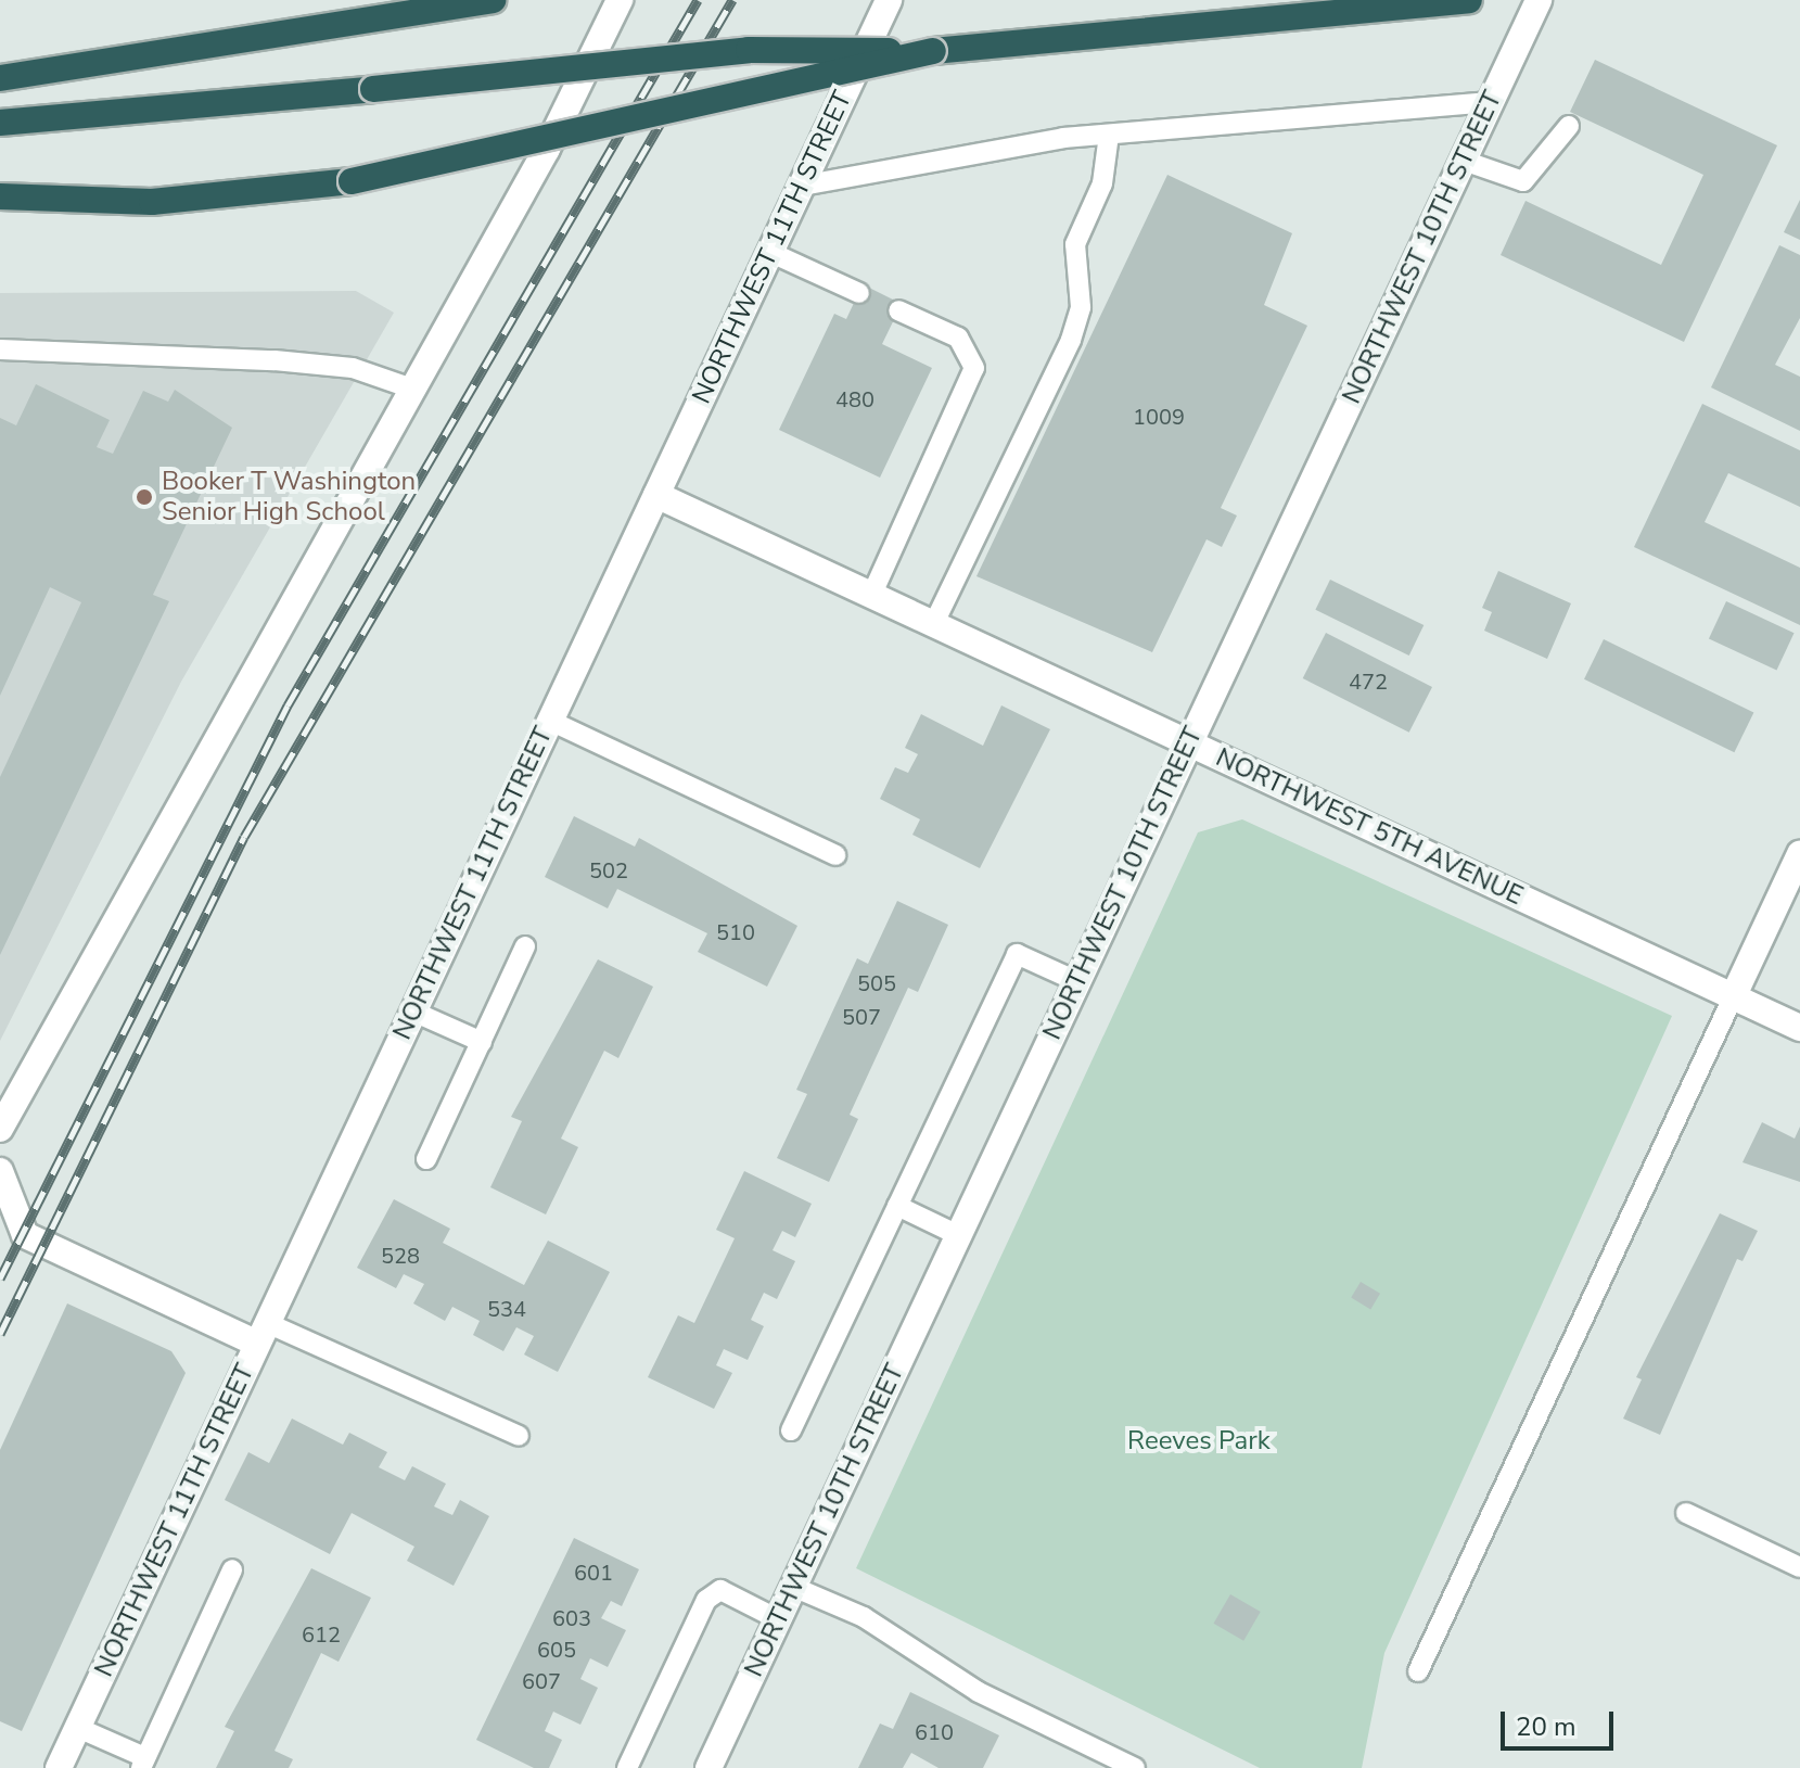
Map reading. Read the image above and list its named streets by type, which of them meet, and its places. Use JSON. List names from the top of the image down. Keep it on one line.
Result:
{"streets":{"street":["NORTHWEST 11TH STREET","NORTHWEST 10TH STREET","NORTHWEST 5TH AVENUE"]},"crossings":[["NORTHWEST 11TH STREET","NORTHWEST 5TH AVENUE"],["NORTHWEST 10TH STREET","NORTHWEST 5TH AVENUE"]],"parks":["Reeves Park"],"places":["Booker T Washington Senior High School"],"house_numbers":["480","1009","472","502","510","505","507","528","534","601","603","612","605","607","610"],"scale_bar":"20 m"}
